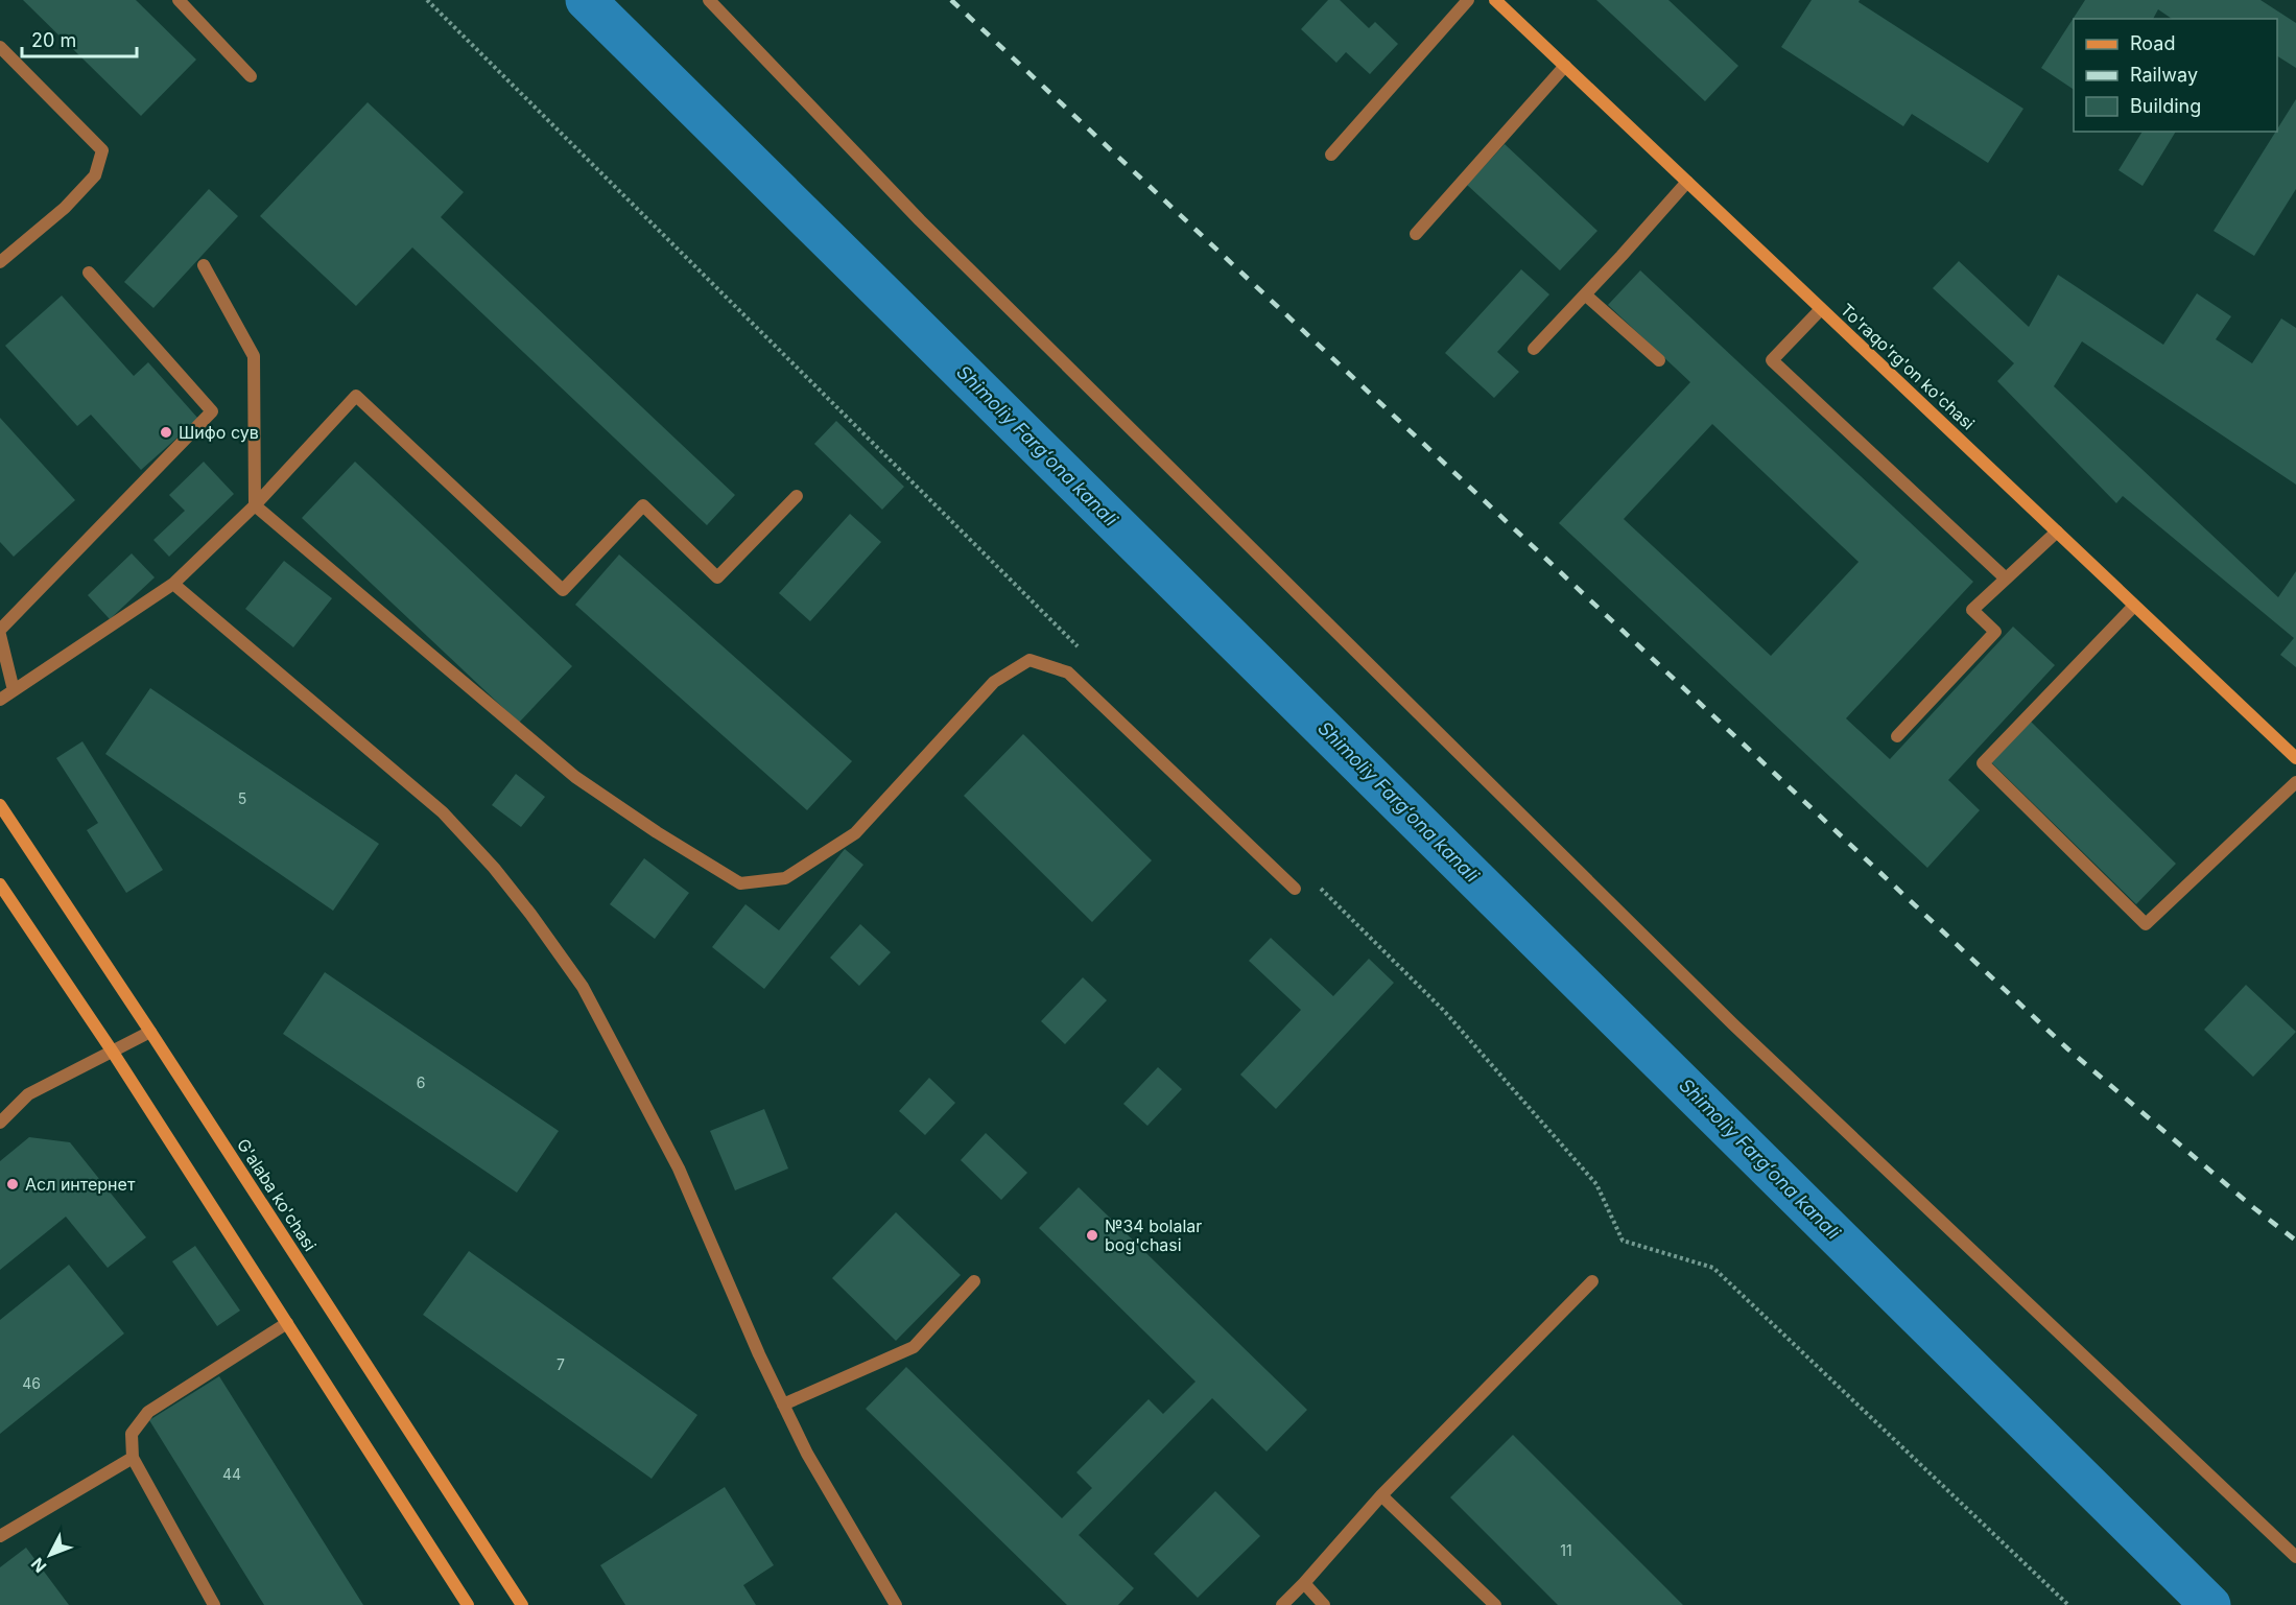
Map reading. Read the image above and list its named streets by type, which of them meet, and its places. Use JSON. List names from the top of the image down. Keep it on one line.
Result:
{"streets":{"main road":["To'raqo'rg'on ko'chasi","G'alaba ko'chasi"]},"water":["Shimoliy Fargʻona kanali"],"places":["Шифо сув","Асл интернет","№34 bolalar bog'chasi"],"house_numbers":["5","6","7","46","44","11"],"legend":["Road","Railway","Building"],"scale_bar":"20 m","north":"bottom left"}
